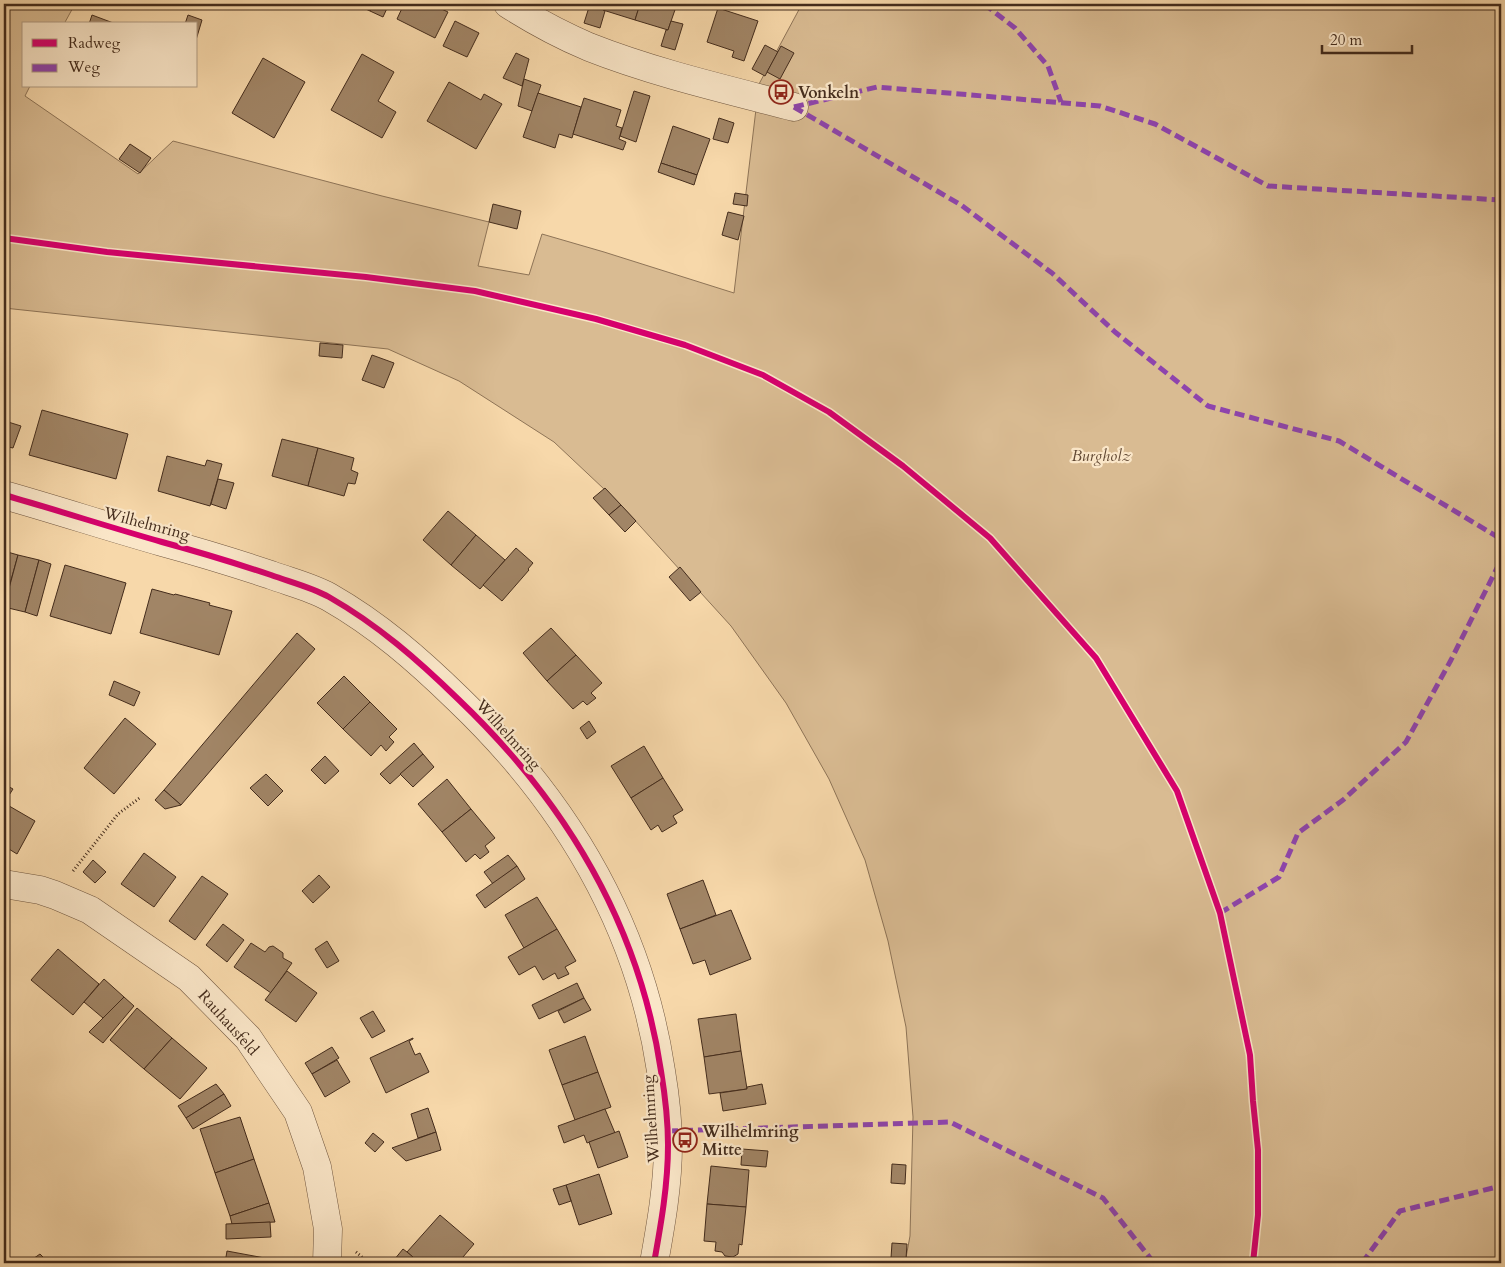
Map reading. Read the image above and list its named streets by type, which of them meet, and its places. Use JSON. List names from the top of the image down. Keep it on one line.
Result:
{"streets":{"street":["Wilhelmring","Rauhausfeld"]},"parks":["Burgholz"],"places":{"bus stop":["Vonkeln","Wilhelmring Mitte"]},"legend":["Radweg","Weg"],"scale_bar":"20 m"}
